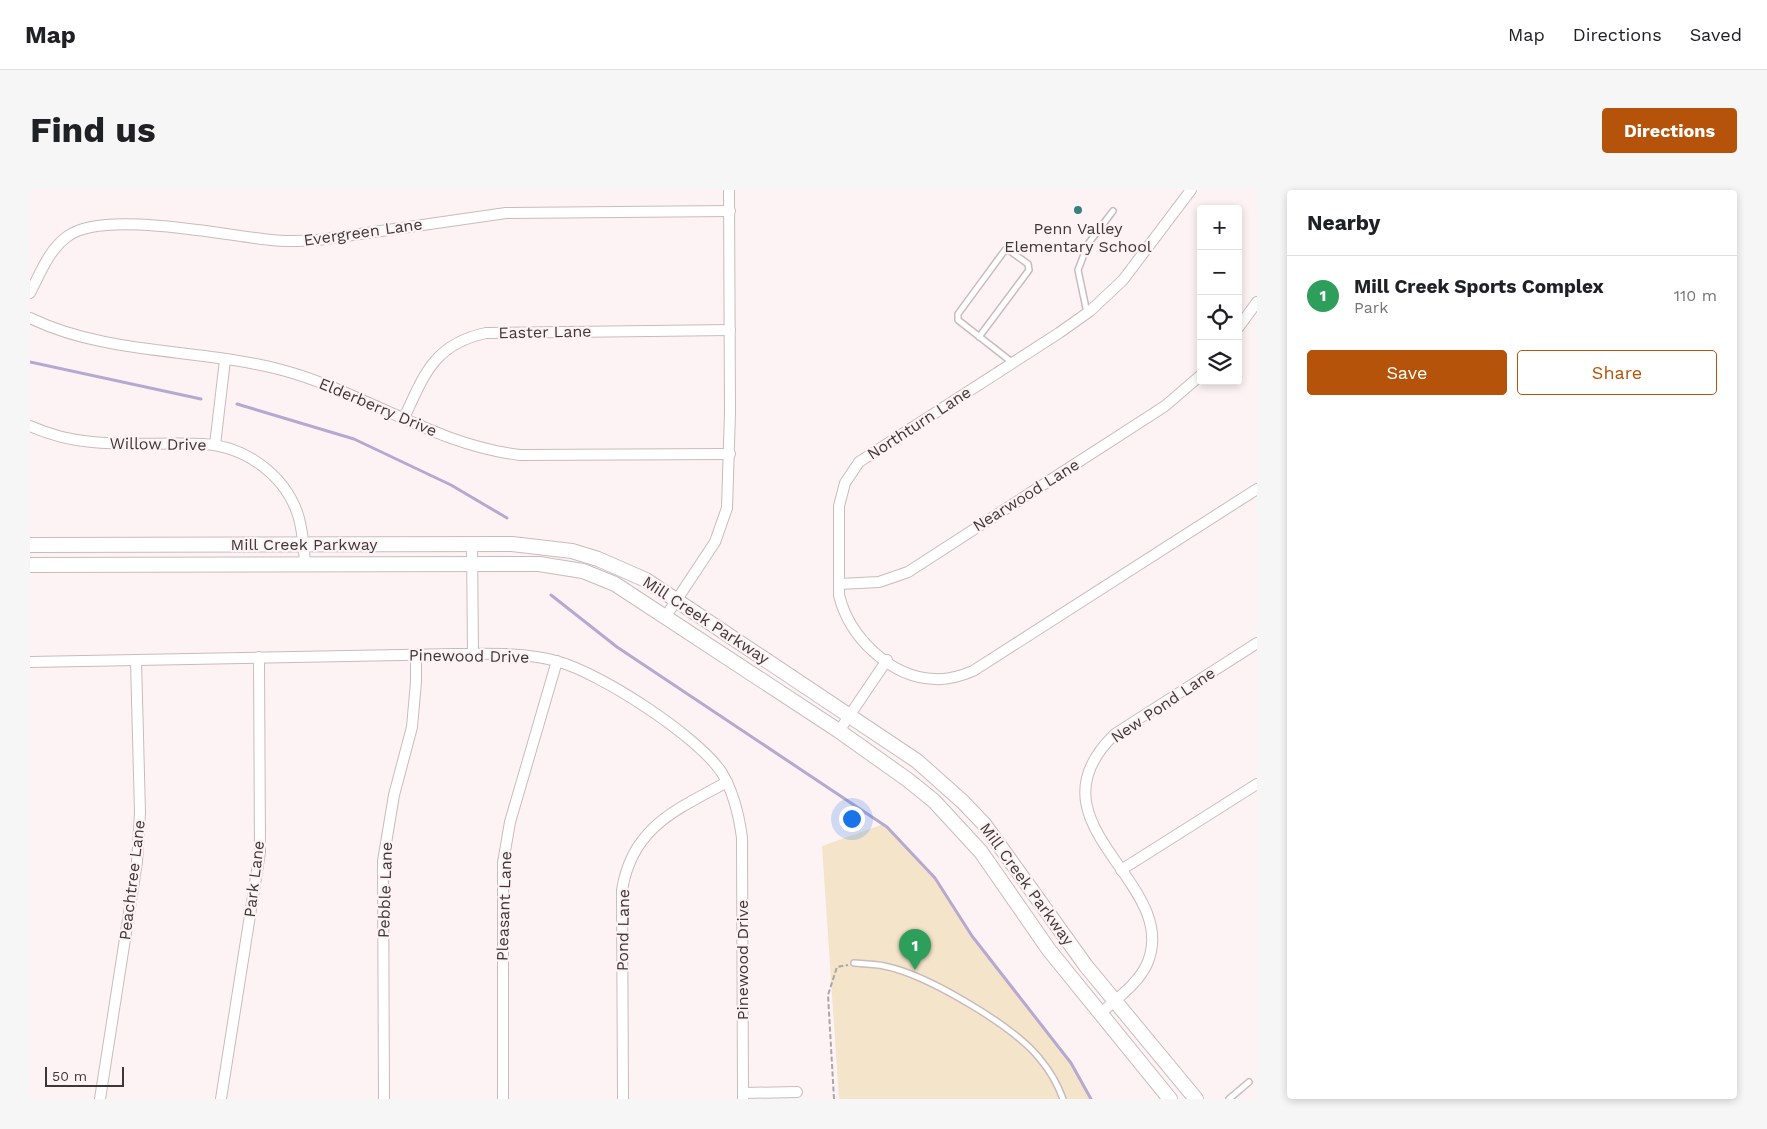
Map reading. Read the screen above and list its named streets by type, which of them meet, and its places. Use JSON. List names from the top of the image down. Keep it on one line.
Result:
{"streets":{"main road":["Mill Creek Parkway"],"street":["Evergreen Lane","Easter Lane","Elderberry Drive","Northturn Lane","Willow Drive","Nearwood Lane","Pinewood Drive","New Pond Lane","Park Lane","Peachtree Lane","Pebble Lane","Pleasant Lane","Pond Lane"]},"crossings":[["Easter Lane","Elderberry Drive"],["Northturn Lane","Nearwood Lane"],["Willow Drive","Mill Creek Parkway"],["Mill Creek Parkway","New Pond Lane"],["Pinewood Drive","Park Lane"],["Pinewood Drive","Peachtree Lane"],["Pinewood Drive","Pebble Lane"],["Pinewood Drive","Pleasant Lane"],["Pinewood Drive","Pond Lane"]],"places":["Penn Valley Elementary School"],"scale_bar":"50 m","page":{"header":"Map","nav":["Map","Directions","Saved"],"buttons":["Directions",["Save","Share"]],"title":"Find us","heading":"Nearby","map_buttons":["+","−"],"list":[{"mark":"1","name":"Mill Creek Sports Complex","note":"Park","value":"110 m"}],"pins":"1","scale":"50 m"}}
